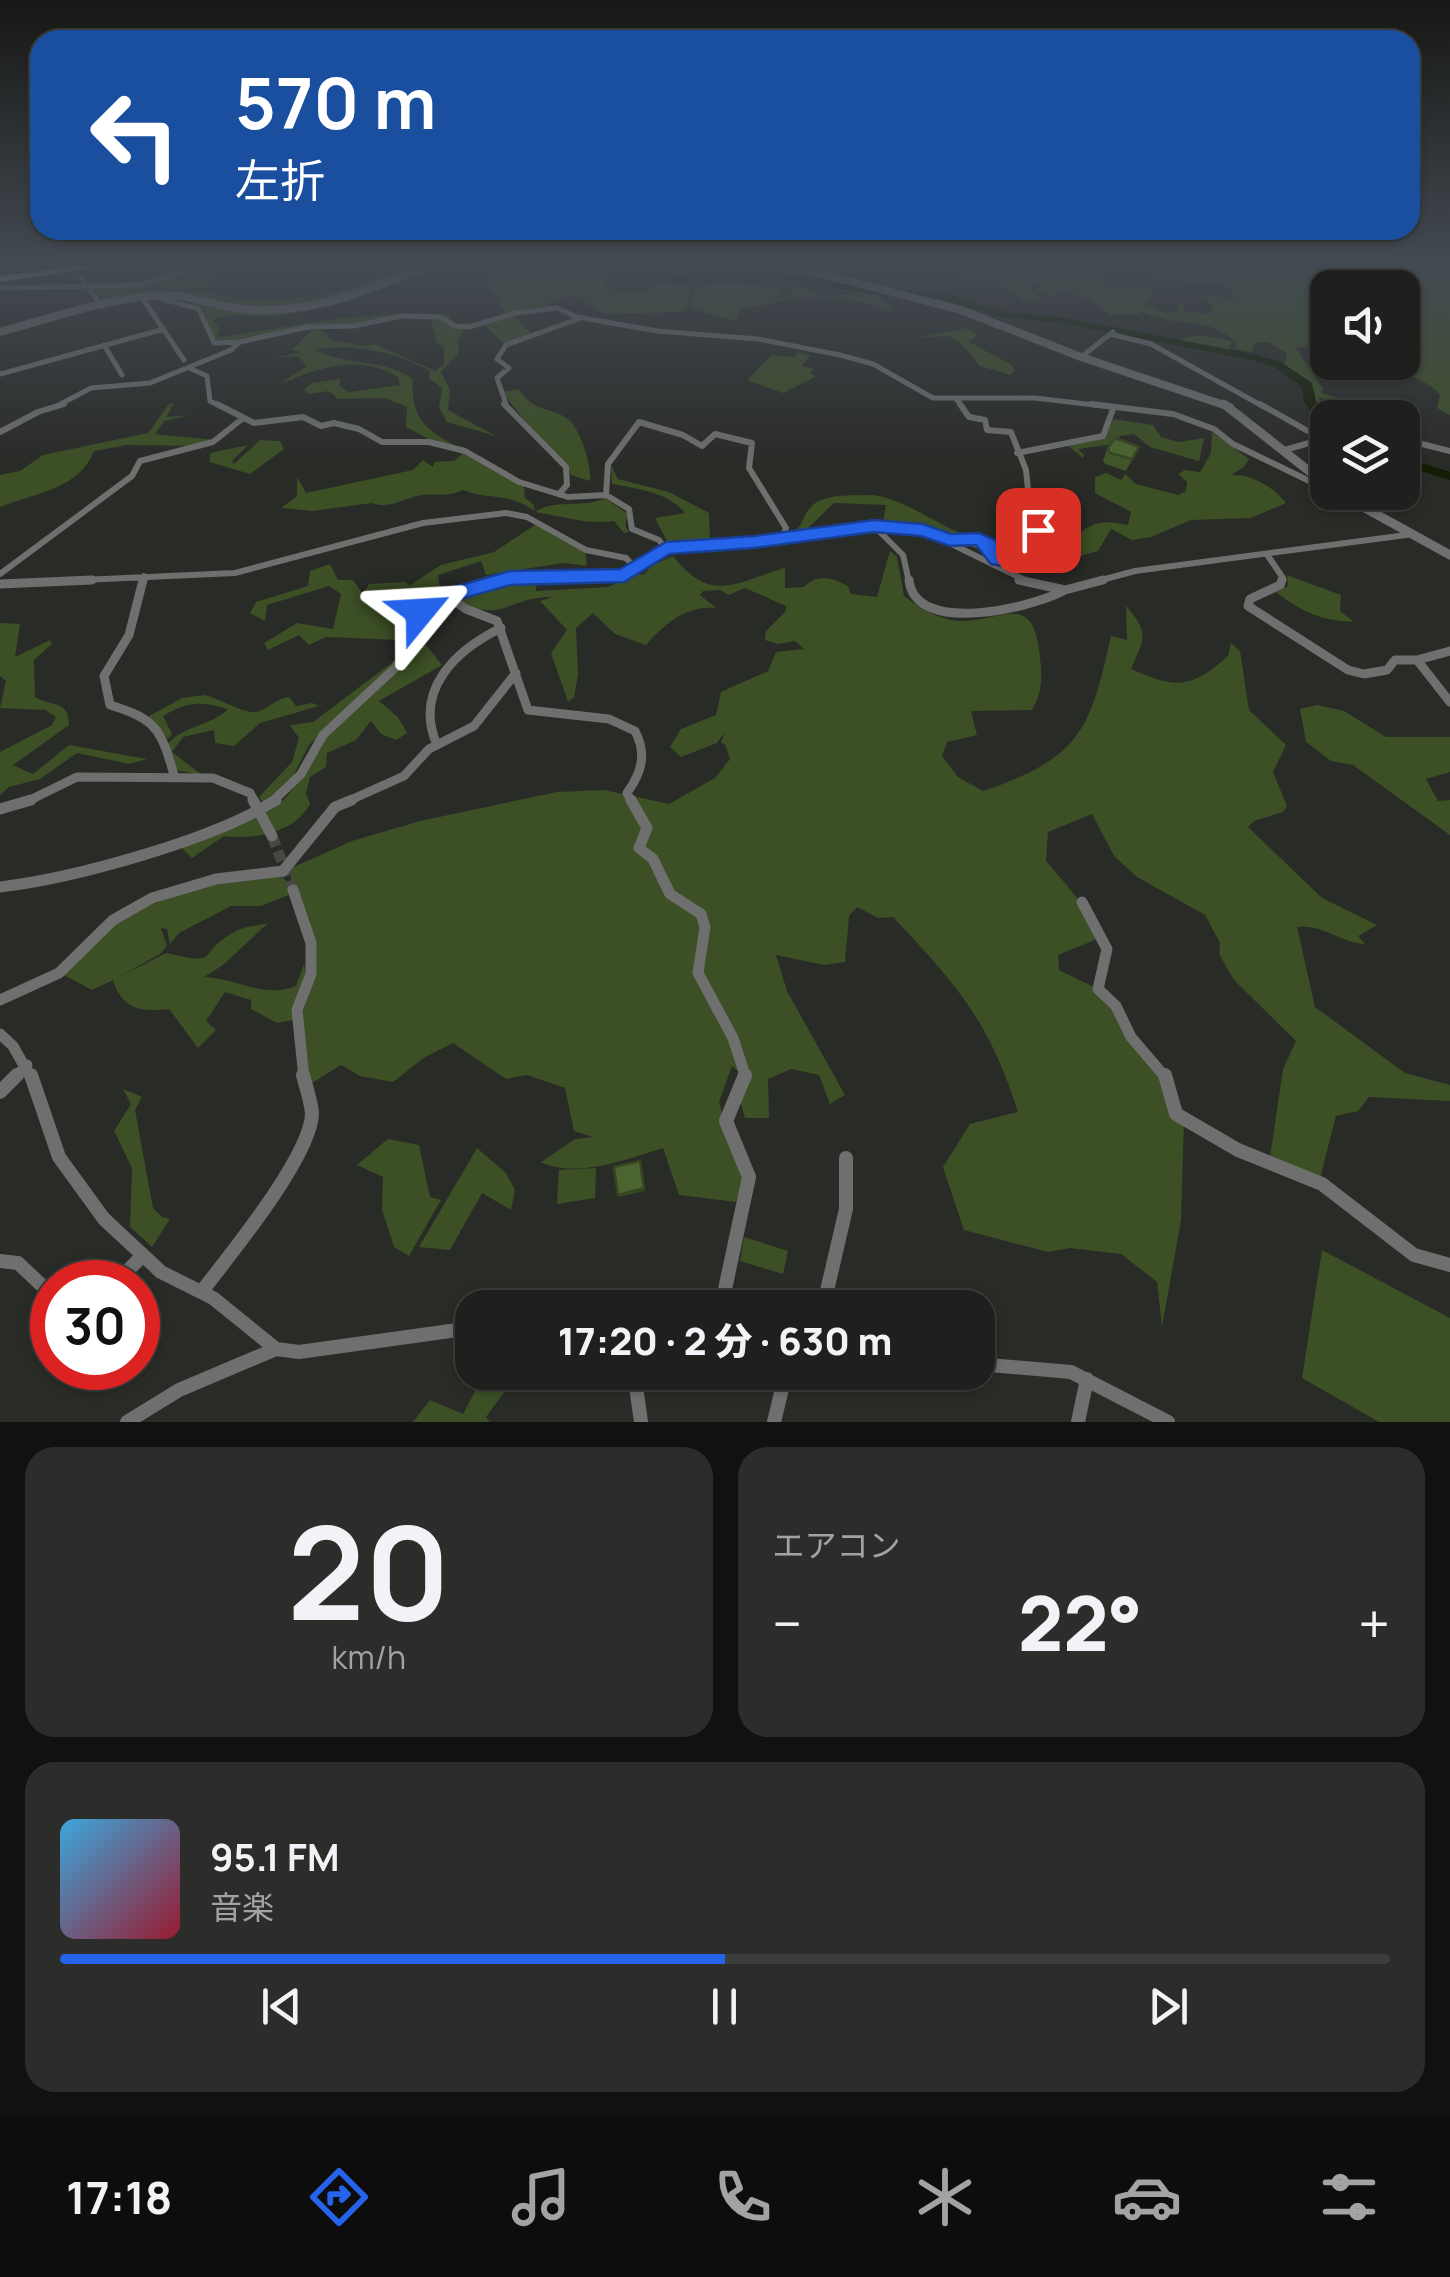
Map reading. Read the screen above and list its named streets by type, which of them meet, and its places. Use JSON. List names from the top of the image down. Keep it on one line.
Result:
{"page":{"turn":["570 m","左折"],"limit":"30","trip":"17:20 · 2 分 · 630 m","tile":[["20","km/h"],"エアコン"],"heat":["−","22°","+"],"song":["95.1 FM","音楽"],"tabs":"17:18"}}
